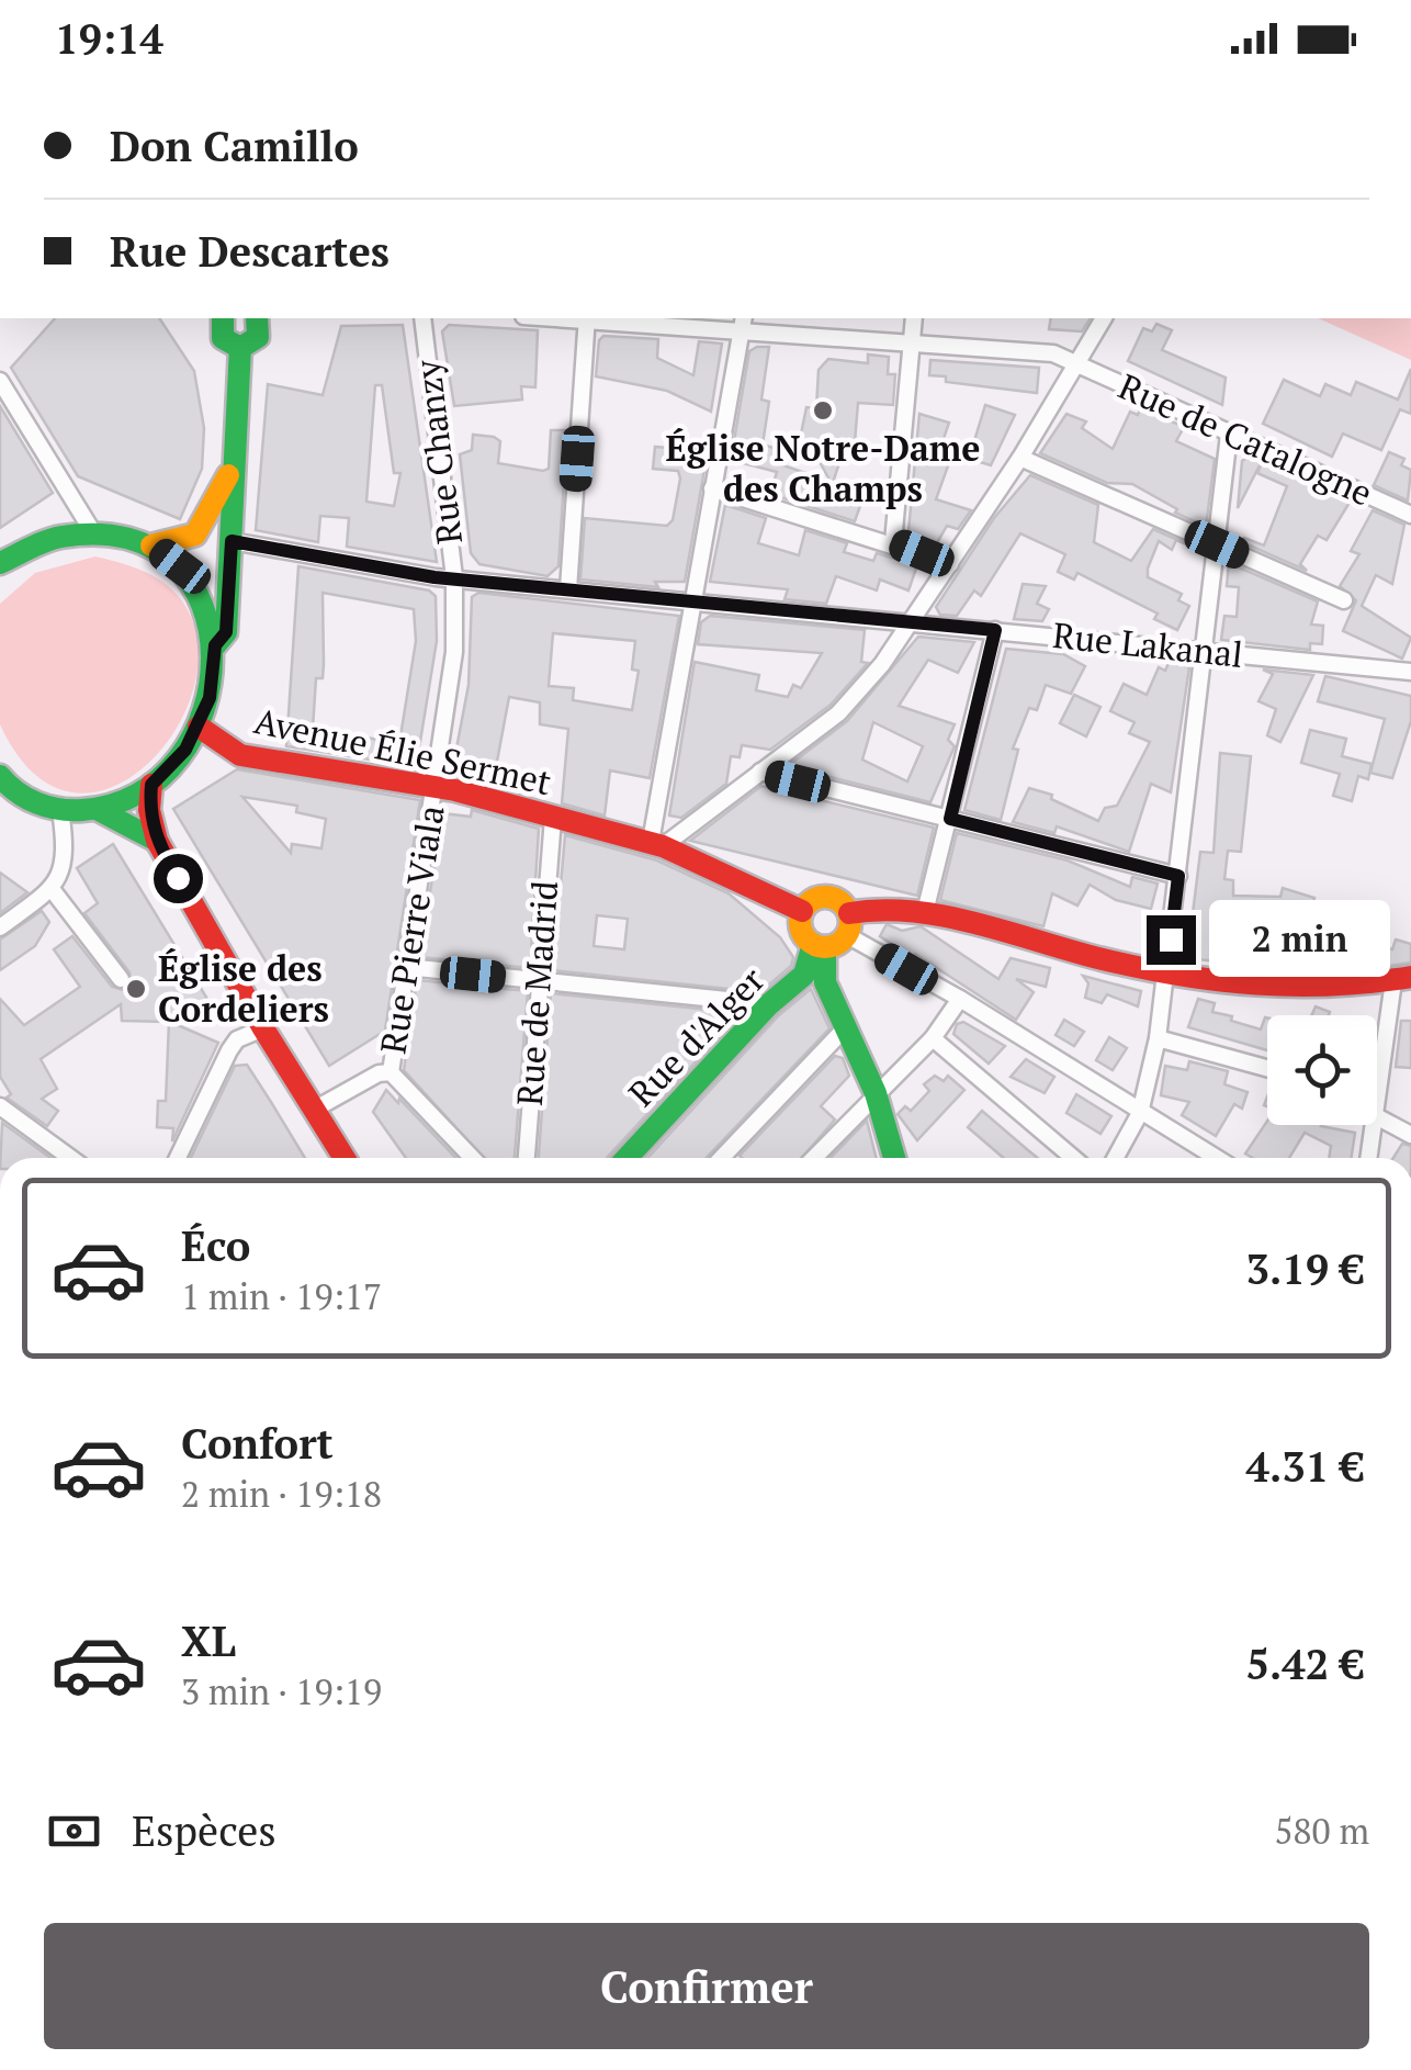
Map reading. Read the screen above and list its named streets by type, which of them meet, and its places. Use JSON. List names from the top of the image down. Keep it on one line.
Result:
{"streets":{"main road":["Avenue Élie Sermet","Rue d'Alger"],"street":["Rue de Catalogne","Rue Chanzy","Rue Lakanal","Rue Pierre Viala","Rue de Madrid"]},"crossings":[["Rue Chanzy","Rue Lakanal"],["Rue Chanzy","Avenue Élie Sermet"],["Rue Chanzy","Rue Pierre Viala"],["Avenue Élie Sermet","Rue Pierre Viala"],["Avenue Élie Sermet","Rue de Madrid"],["Avenue Élie Sermet","Rue d'Alger"]],"places":["Église Notre-Dame des Champs","Église des Cordeliers"],"page":{"status":"19:14","banner":["Don Camillo","Rue Descartes"],"bubble":"2 min","list":[{"name":"Éco","note":"1 min · 19:17","value":"3.19 €"},{"name":"Confort","note":"2 min · 19:18","value":"4.31 €"},{"name":"XL","note":"3 min · 19:19","value":"5.42 €"}],"pay":["Espèces","580 m"],"buttons":"Confirmer"}}
